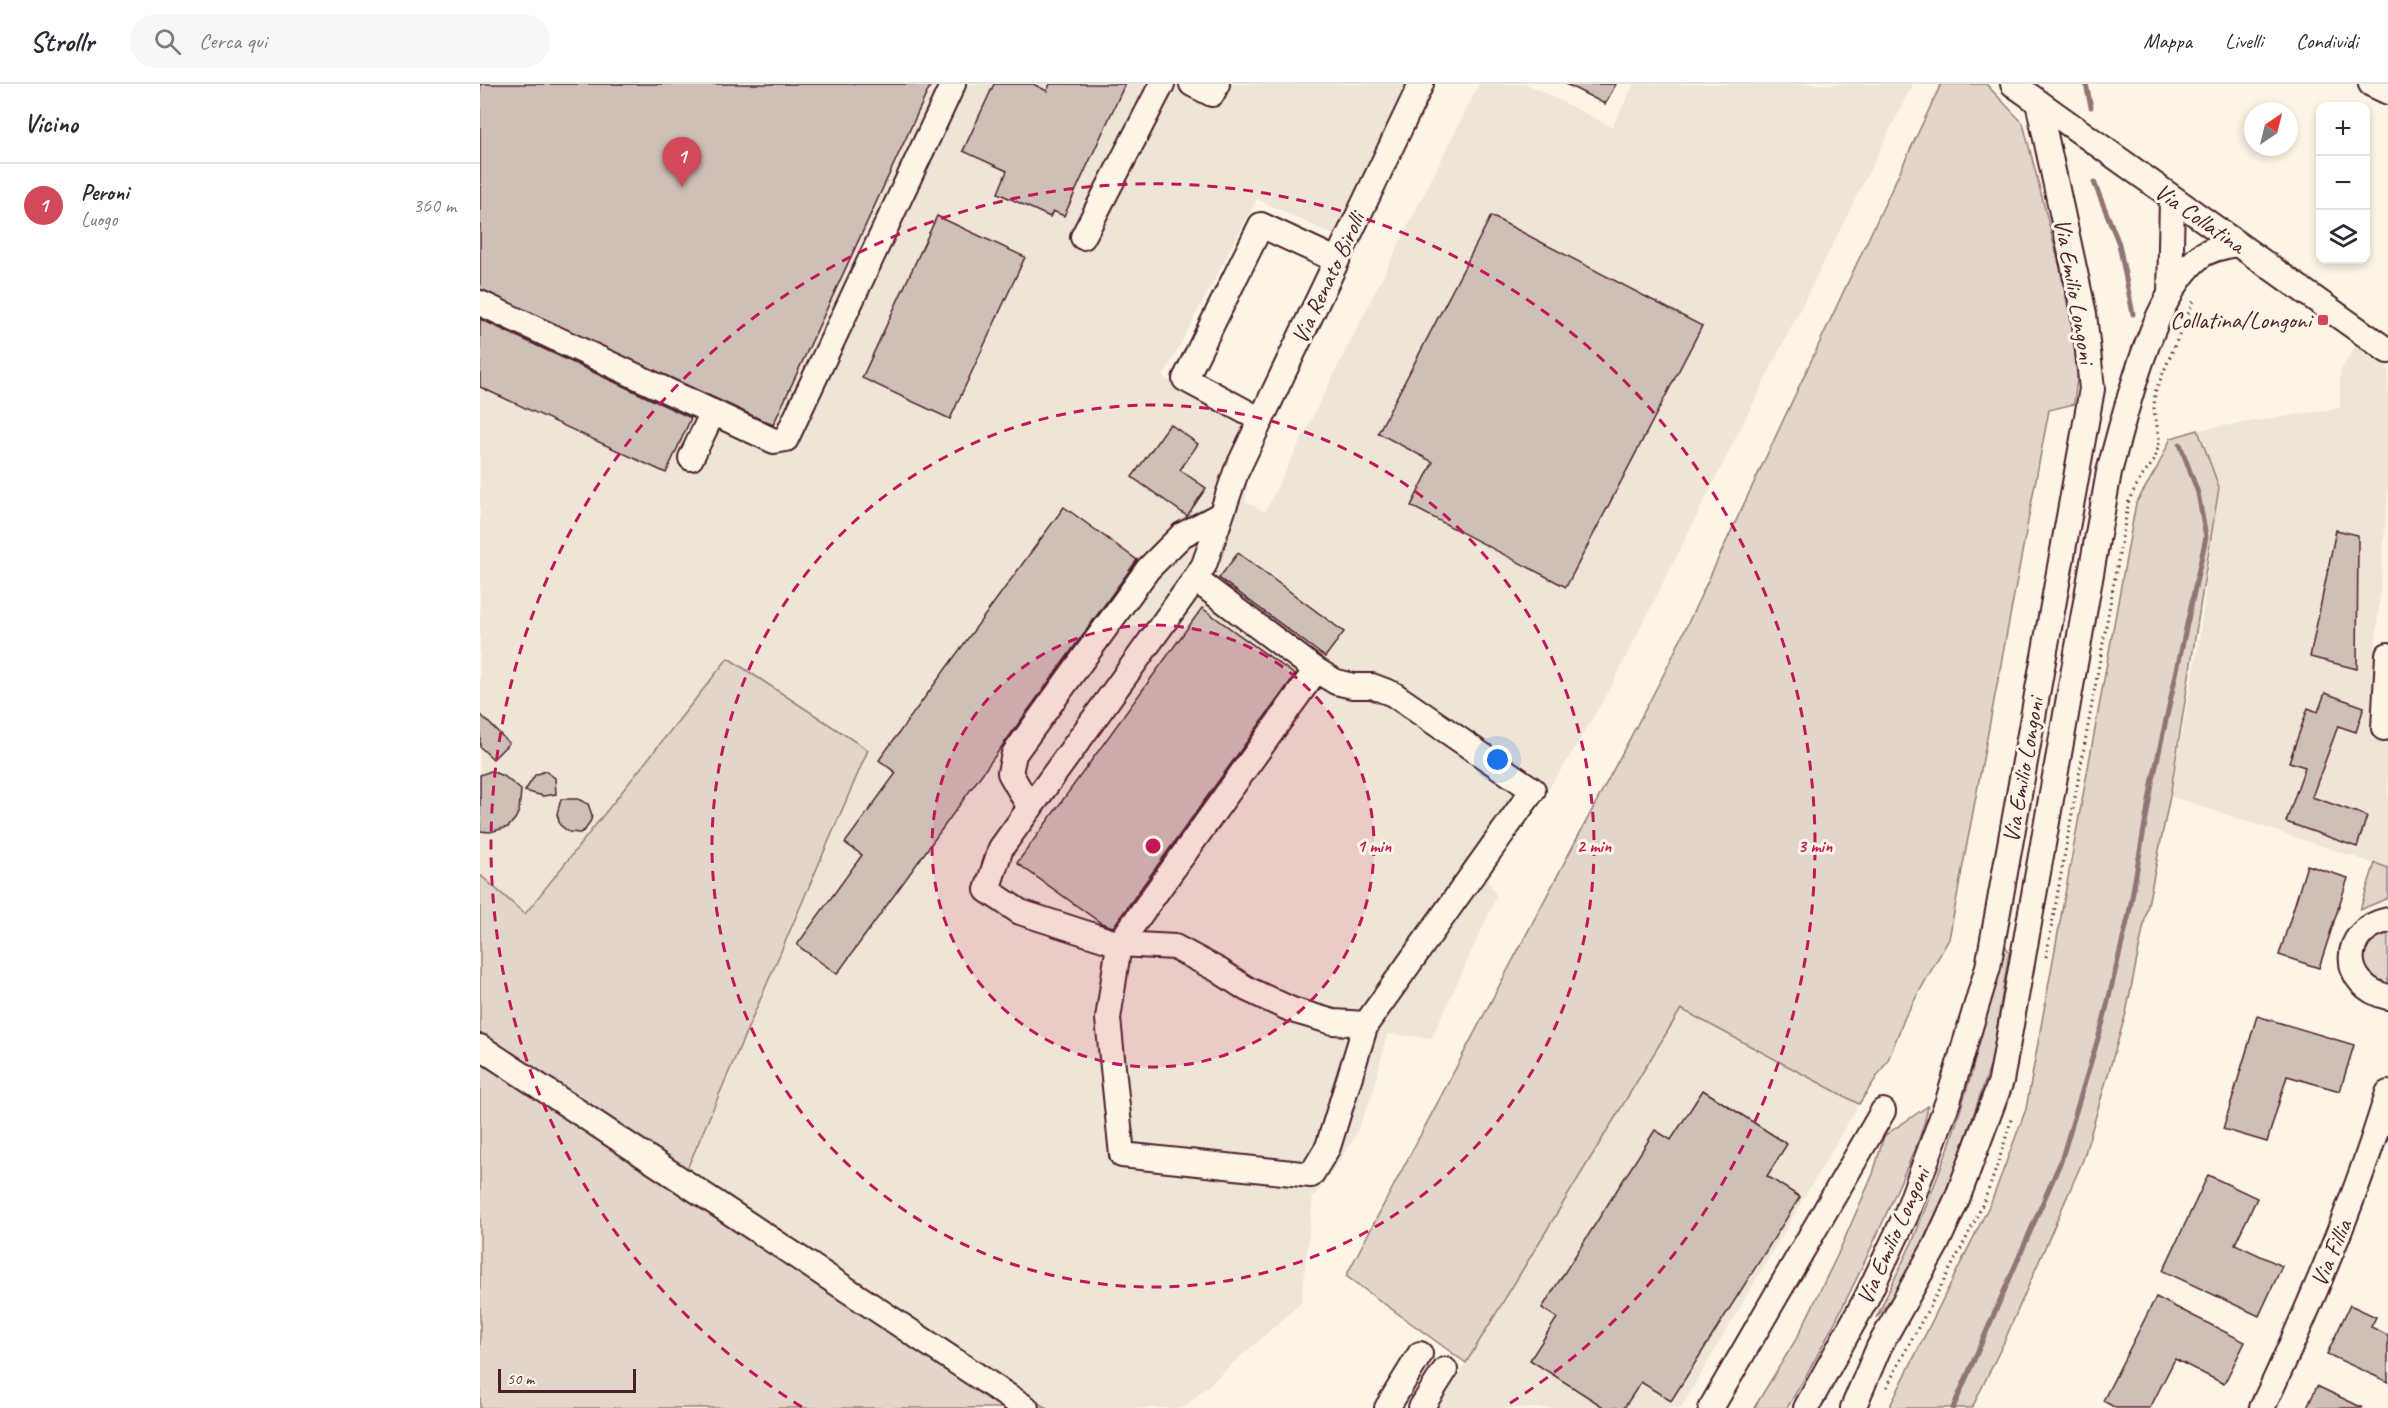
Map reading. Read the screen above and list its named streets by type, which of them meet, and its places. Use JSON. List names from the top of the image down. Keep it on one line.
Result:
{"streets":{"street":["Via Collatina","Via Renato Birolli","Via Emilio Longoni","Via Fillia"]},"crossings":[["Via Collatina","Via Emilio Longoni"]],"places":{"transit":["Collatina/Longoni"]},"scale_bar":"50 m","north":"top right","page":{"header":"Strollr","search":"Cerca qui","nav":["Mappa","Livelli","Condividi"],"heading":"Vicino","map_buttons":["+","−"],"pins":"1","list":[{"mark":"1","name":"Peroni","note":"Luogo","value":"360 m"}],"scale":"50 m"},"rings":["1 min","2 min","3 min"]}
